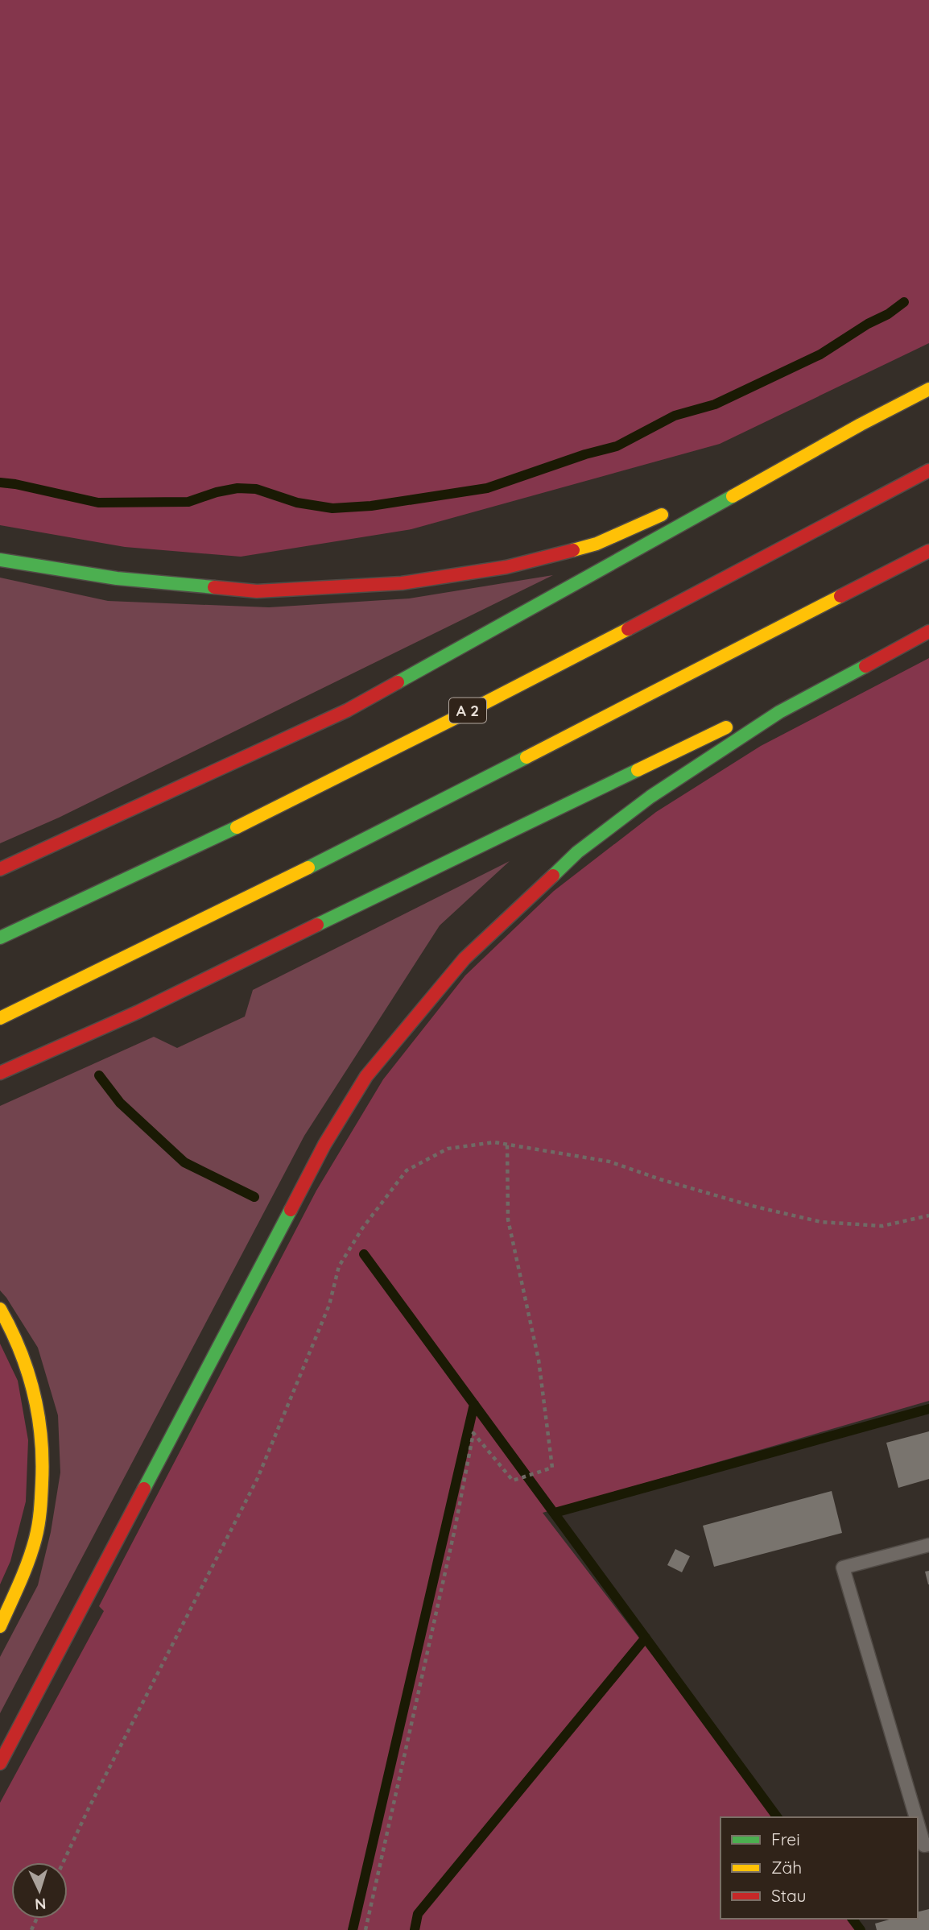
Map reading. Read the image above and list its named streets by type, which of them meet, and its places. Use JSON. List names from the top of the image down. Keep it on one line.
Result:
{"streets":{"highway":["A 2"]},"legend":["Frei","Zäh","Stau"],"north":"bottom"}
